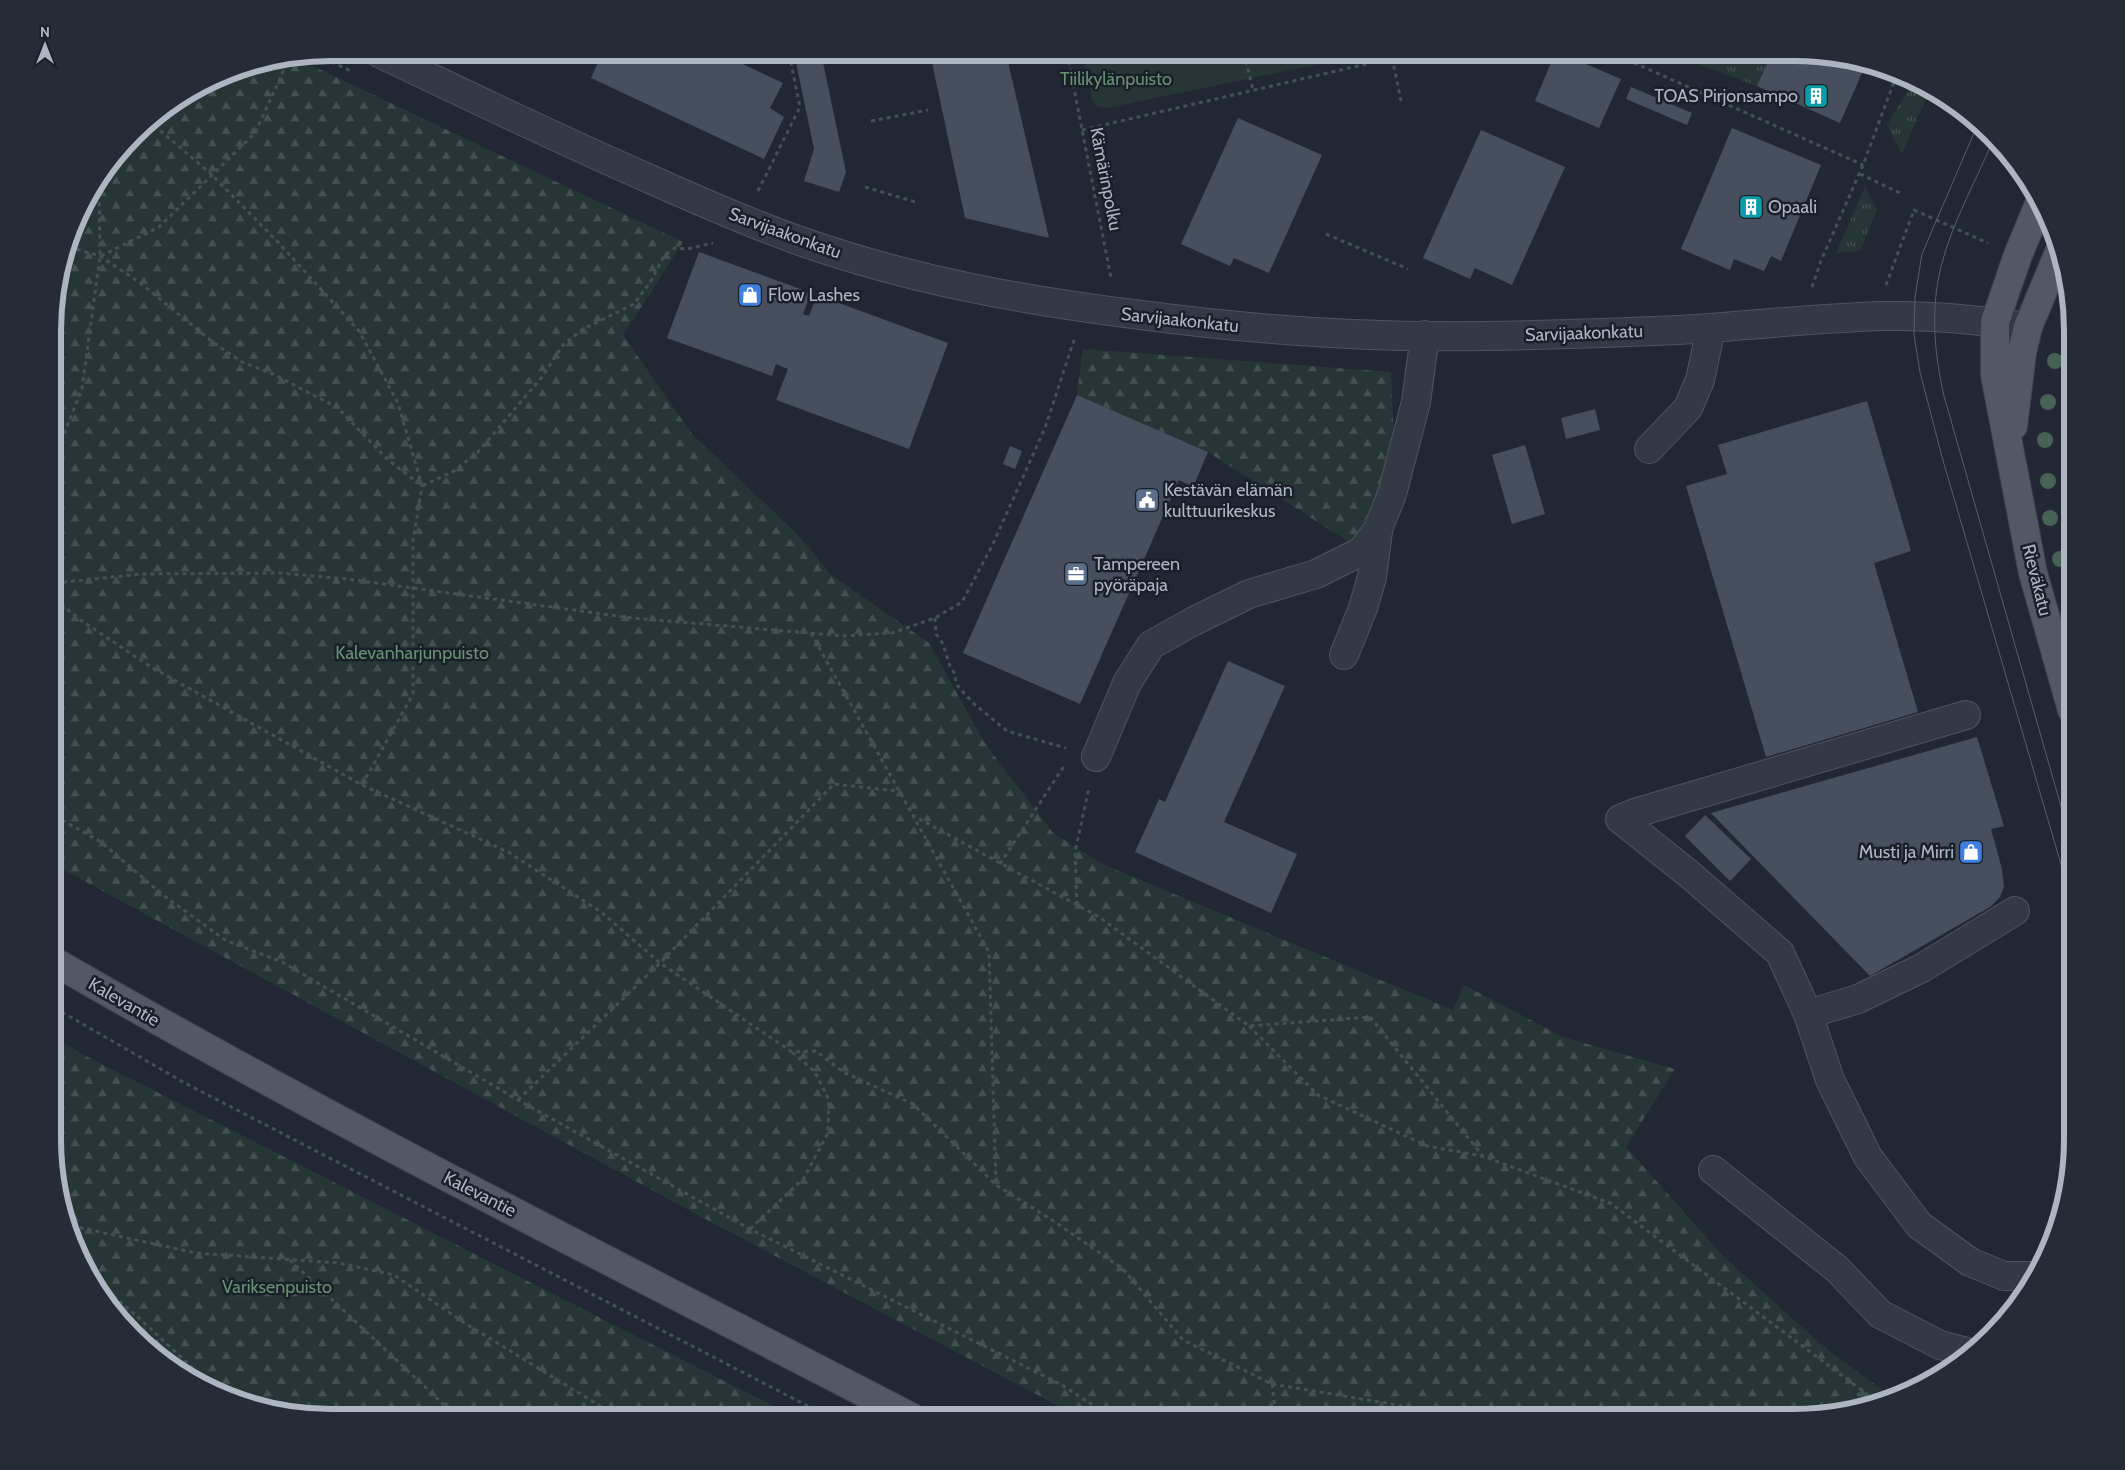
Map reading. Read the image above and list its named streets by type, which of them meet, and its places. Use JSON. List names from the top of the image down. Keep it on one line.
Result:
{"streets":{"main road":["Rieväkatu","Kalevantie"],"street":["Sarvijaakonkatu"],"path":["Kämärinpolku"]},"crossings":[["Kämärinpolku","Sarvijaakonkatu"],["Sarvijaakonkatu","Rieväkatu"]],"parks":["Tiilikylänpuisto","Kalevanharjunpuisto","Variksenpuisto"],"places":{"building":["TOAS Pirjonsampo","Opaali"],"shop":["Flow Lashes","Musti ja Mirri"],"public building":["Kestävän elämän kulttuurikeskus"],"office":["Tampereen pyöräpaja"]},"north":"top"}
